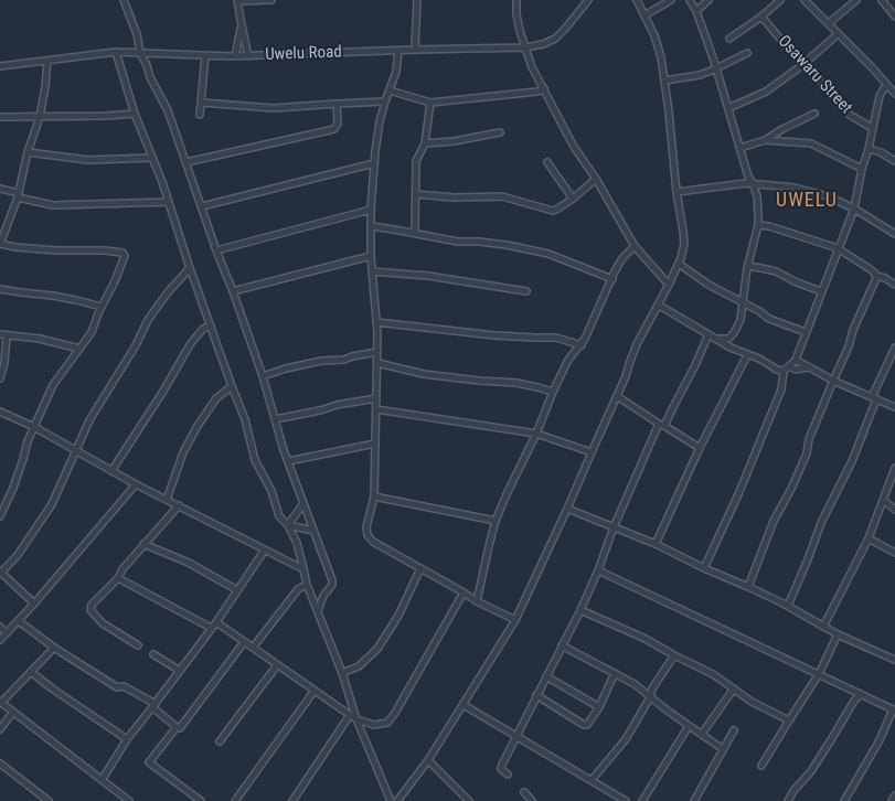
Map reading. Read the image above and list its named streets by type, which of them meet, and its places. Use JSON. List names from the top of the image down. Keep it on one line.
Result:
{"streets":{"street":["Uwelu Road","Osawaru Street"]},"districts":["UWELU"]}
